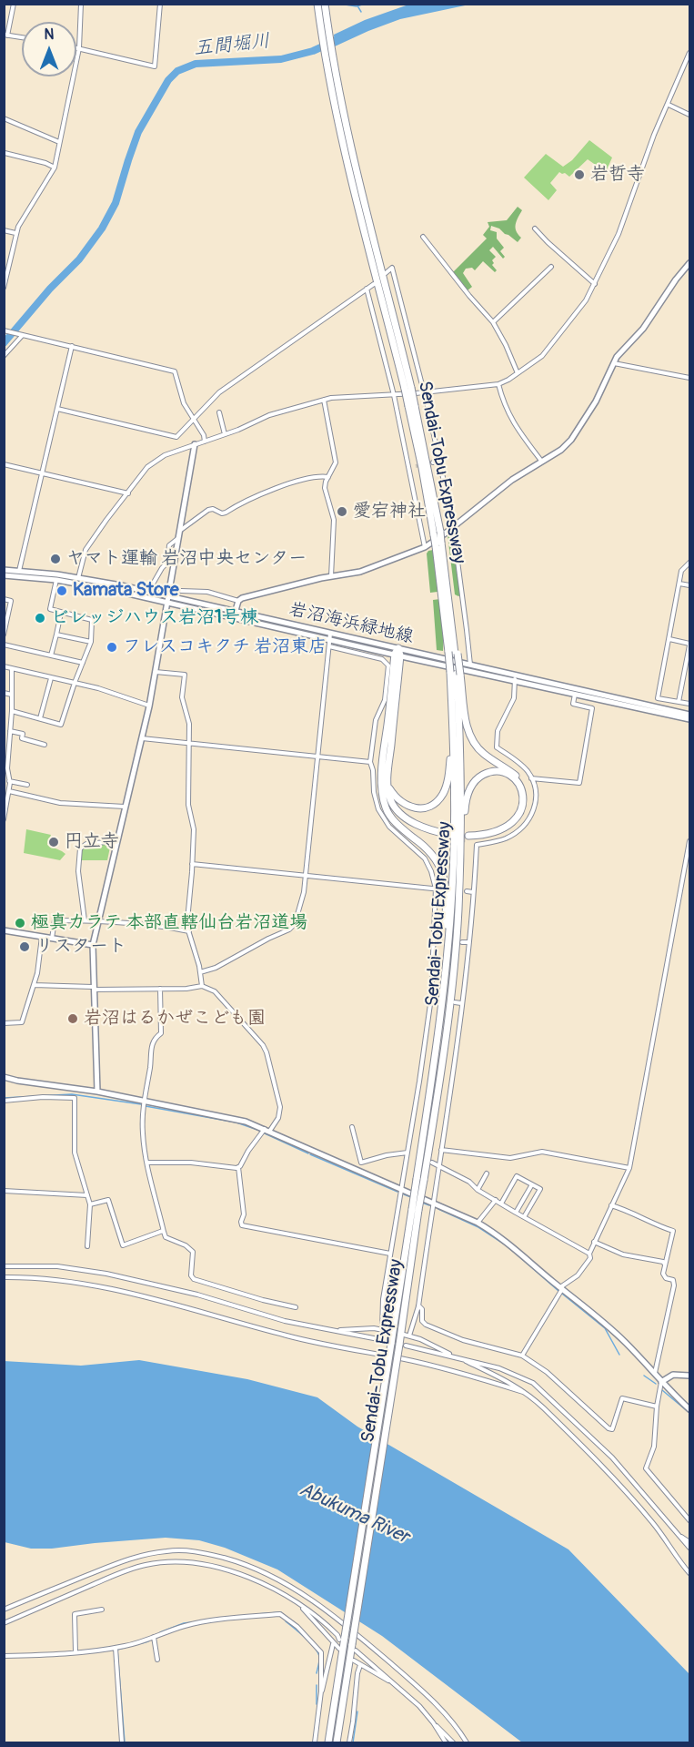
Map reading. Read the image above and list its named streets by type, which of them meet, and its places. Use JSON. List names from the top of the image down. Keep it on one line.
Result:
{"streets":{"highway":["Sendai-Tobu Expressway"],"street":["岩沼海浜緑地線"]},"water":["五間堀川","Abukuma River"],"places":["岩哲寺","愛宕神社","ヤマト運輸 岩沼中央センター","Kamata Store","ビレッジハウス岩沼1号棟","フレスコキクチ 岩沼東店","円立寺","極真カラテ 本部直轄仙台岩沼道場","リスタート","岩沼はるかぜこども園"],"north":"top"}
